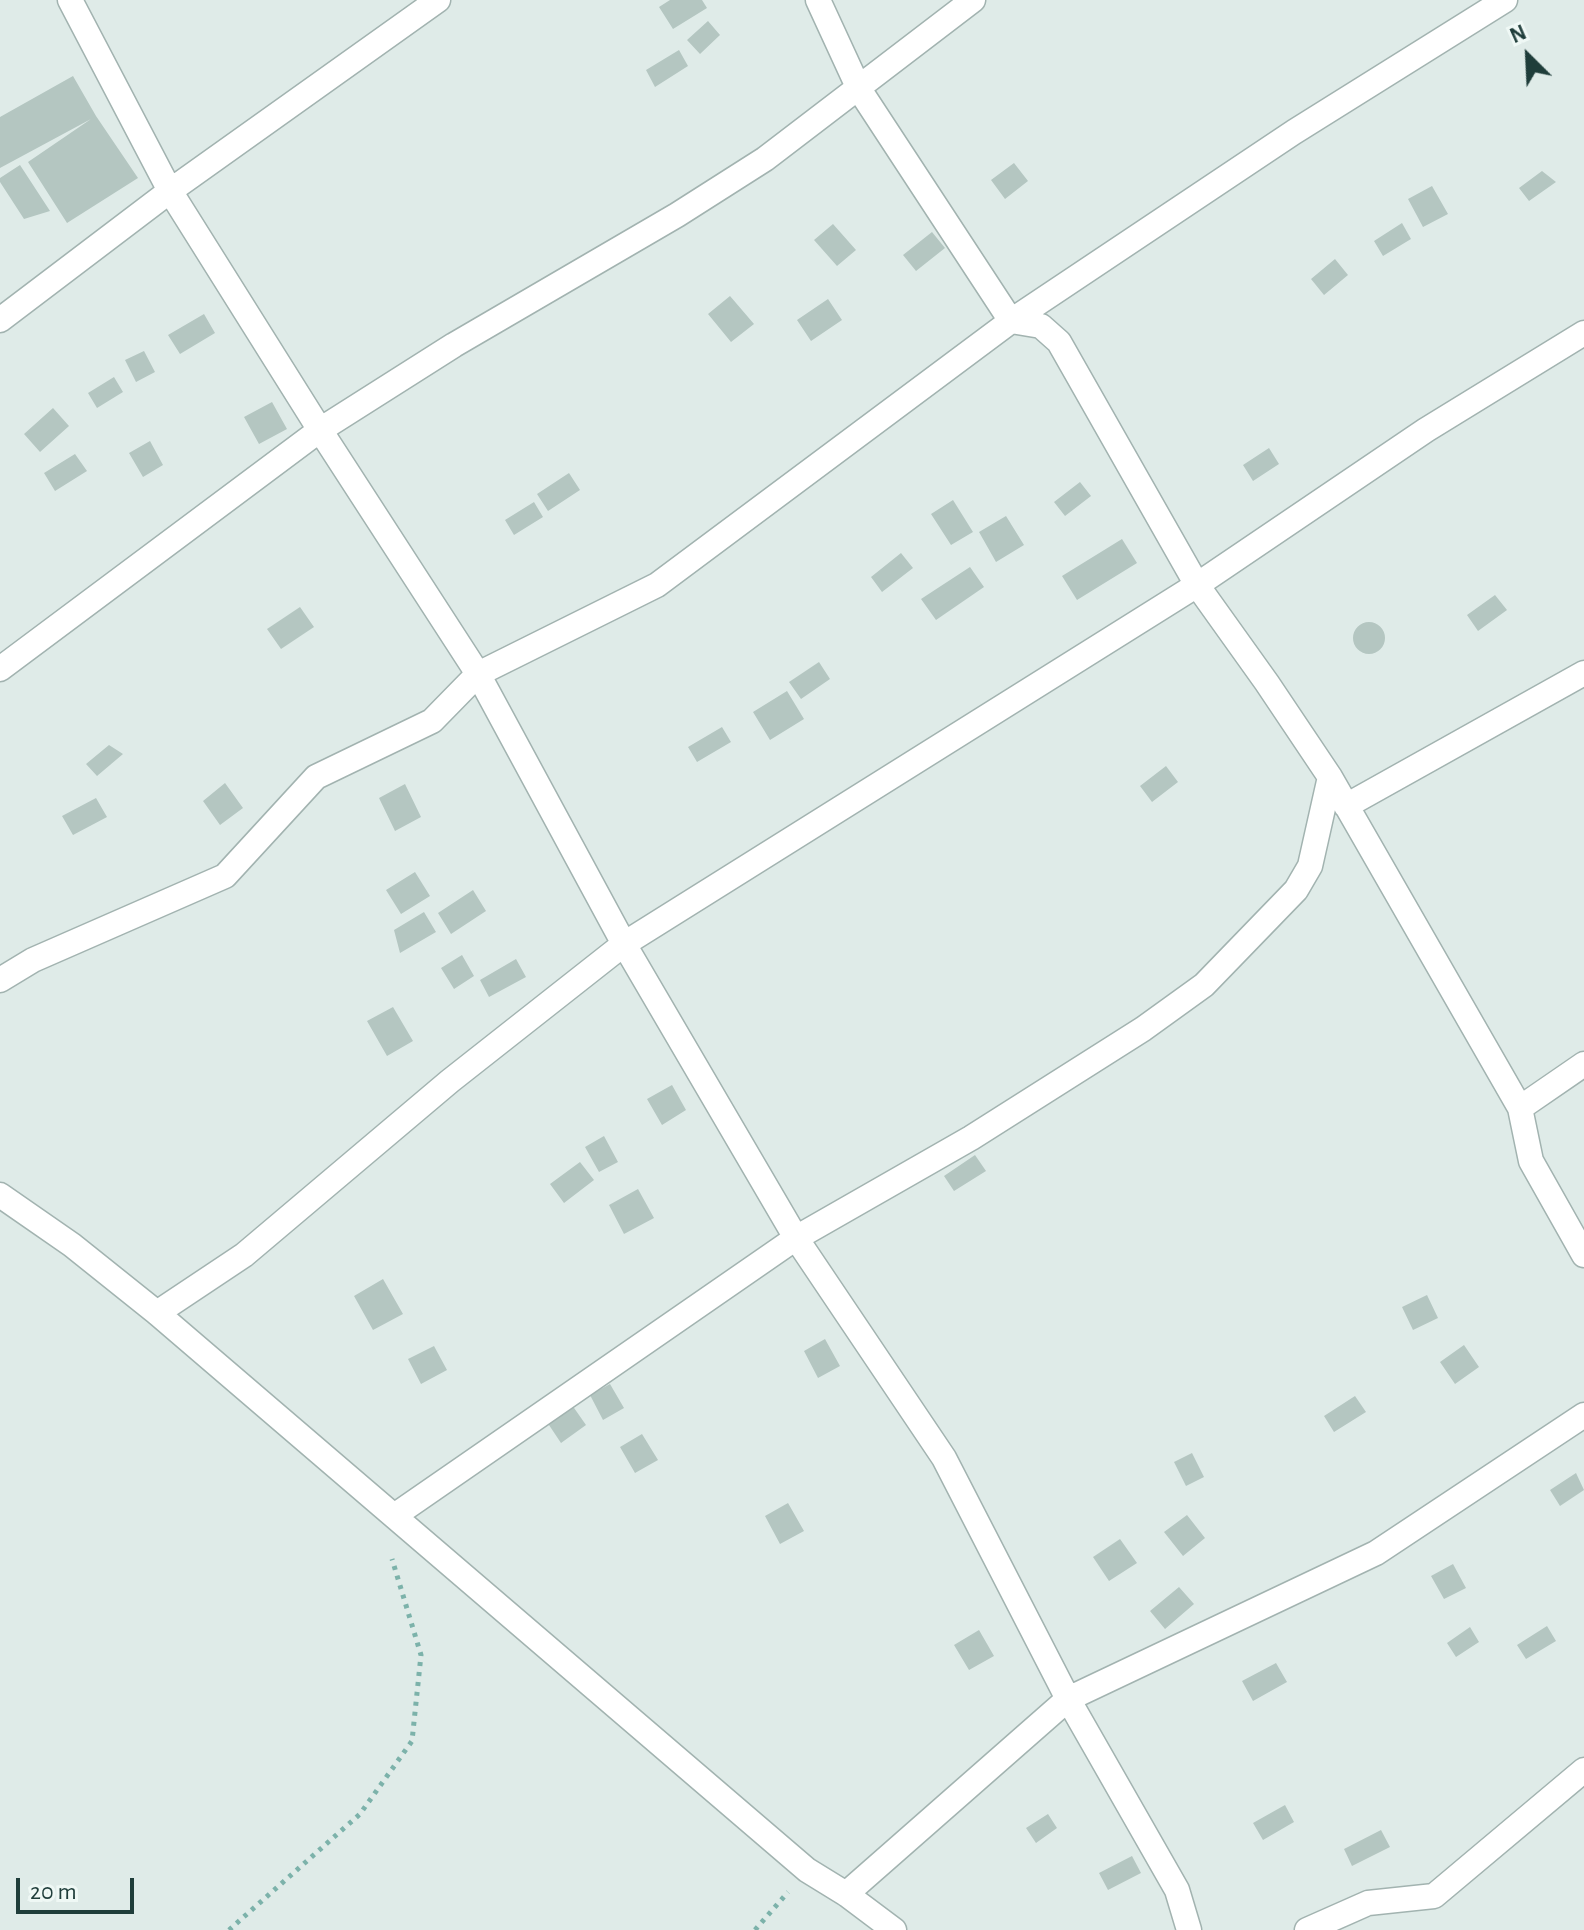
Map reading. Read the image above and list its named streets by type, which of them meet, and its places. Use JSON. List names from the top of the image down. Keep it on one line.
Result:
{"scale_bar":"20 m","north":"top left"}
